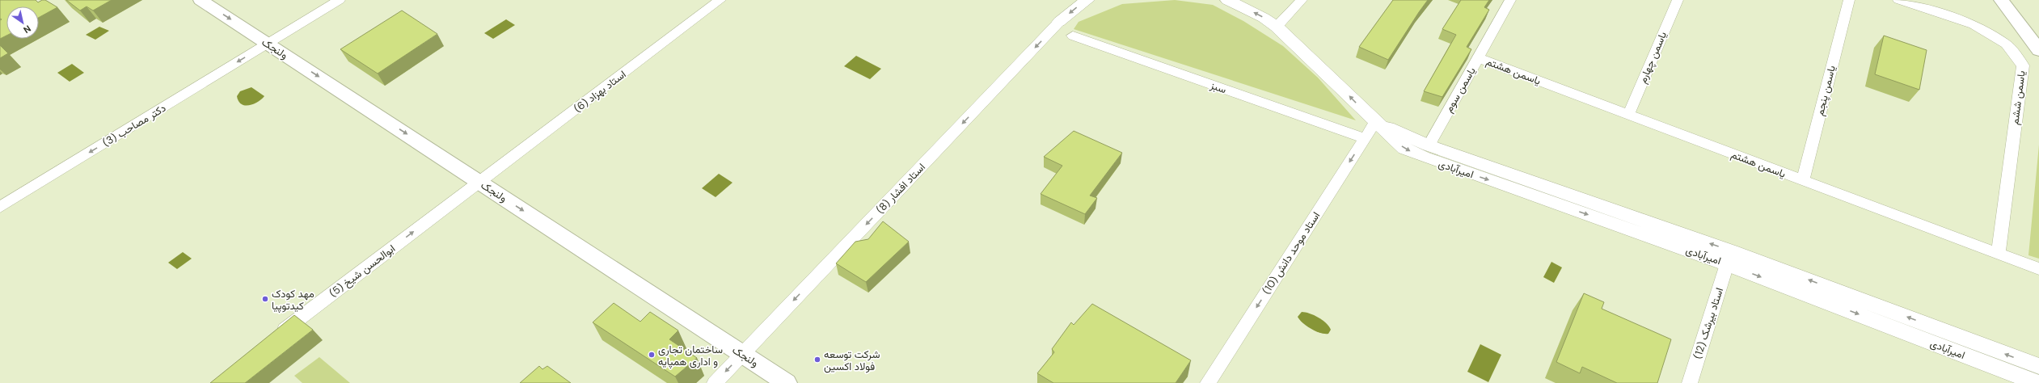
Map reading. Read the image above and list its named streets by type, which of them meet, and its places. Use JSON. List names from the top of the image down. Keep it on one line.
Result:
{"streets":{"main road":["ولنجک"],"street":["یاسمن چهارم","یاسمن هشتم","سبز","یاسمن سوم","یاسمن پنجم","استاد بهزاد (6)","یاسمن ششم","دکتر مصاحب (3)","امیرآبادی","استاد افشار (8)","استاد موحد دانش (10)","ابوالحسن شیخ (5)","استاد بیرشک (12)"]},"crossings":[["ولنجک","استاد بهزاد (6)"],["ولنجک","دکتر مصاحب (3)"],["ولنجک","استاد افشار (8)"],["ولنجک","ابوالحسن شیخ (5)"],["یاسمن چهارم","یاسمن هشتم"],["یاسمن هشتم","یاسمن سوم"],["یاسمن هشتم","یاسمن پنجم"],["یاسمن هشتم","یاسمن ششم"],["سبز","استاد موحد دانش (10)"],["یاسمن سوم","امیرآبادی"],["استاد بهزاد (6)","ابوالحسن شیخ (5)"],["امیرآبادی","استاد موحد دانش (10)"],["امیرآبادی","استاد بیرشک (12)"]],"one_way":["ولنجک","دکتر مصاحب (3)","استاد افشار (8)","استاد موحد دانش (10)","ابوالحسن شیخ (5)"],"places":["مهد کودک کیدتوپیا","ساختمان تجاری و اداری همپایه","شرکت توسعه فولاد اکسین"],"north":"bottom right"}
